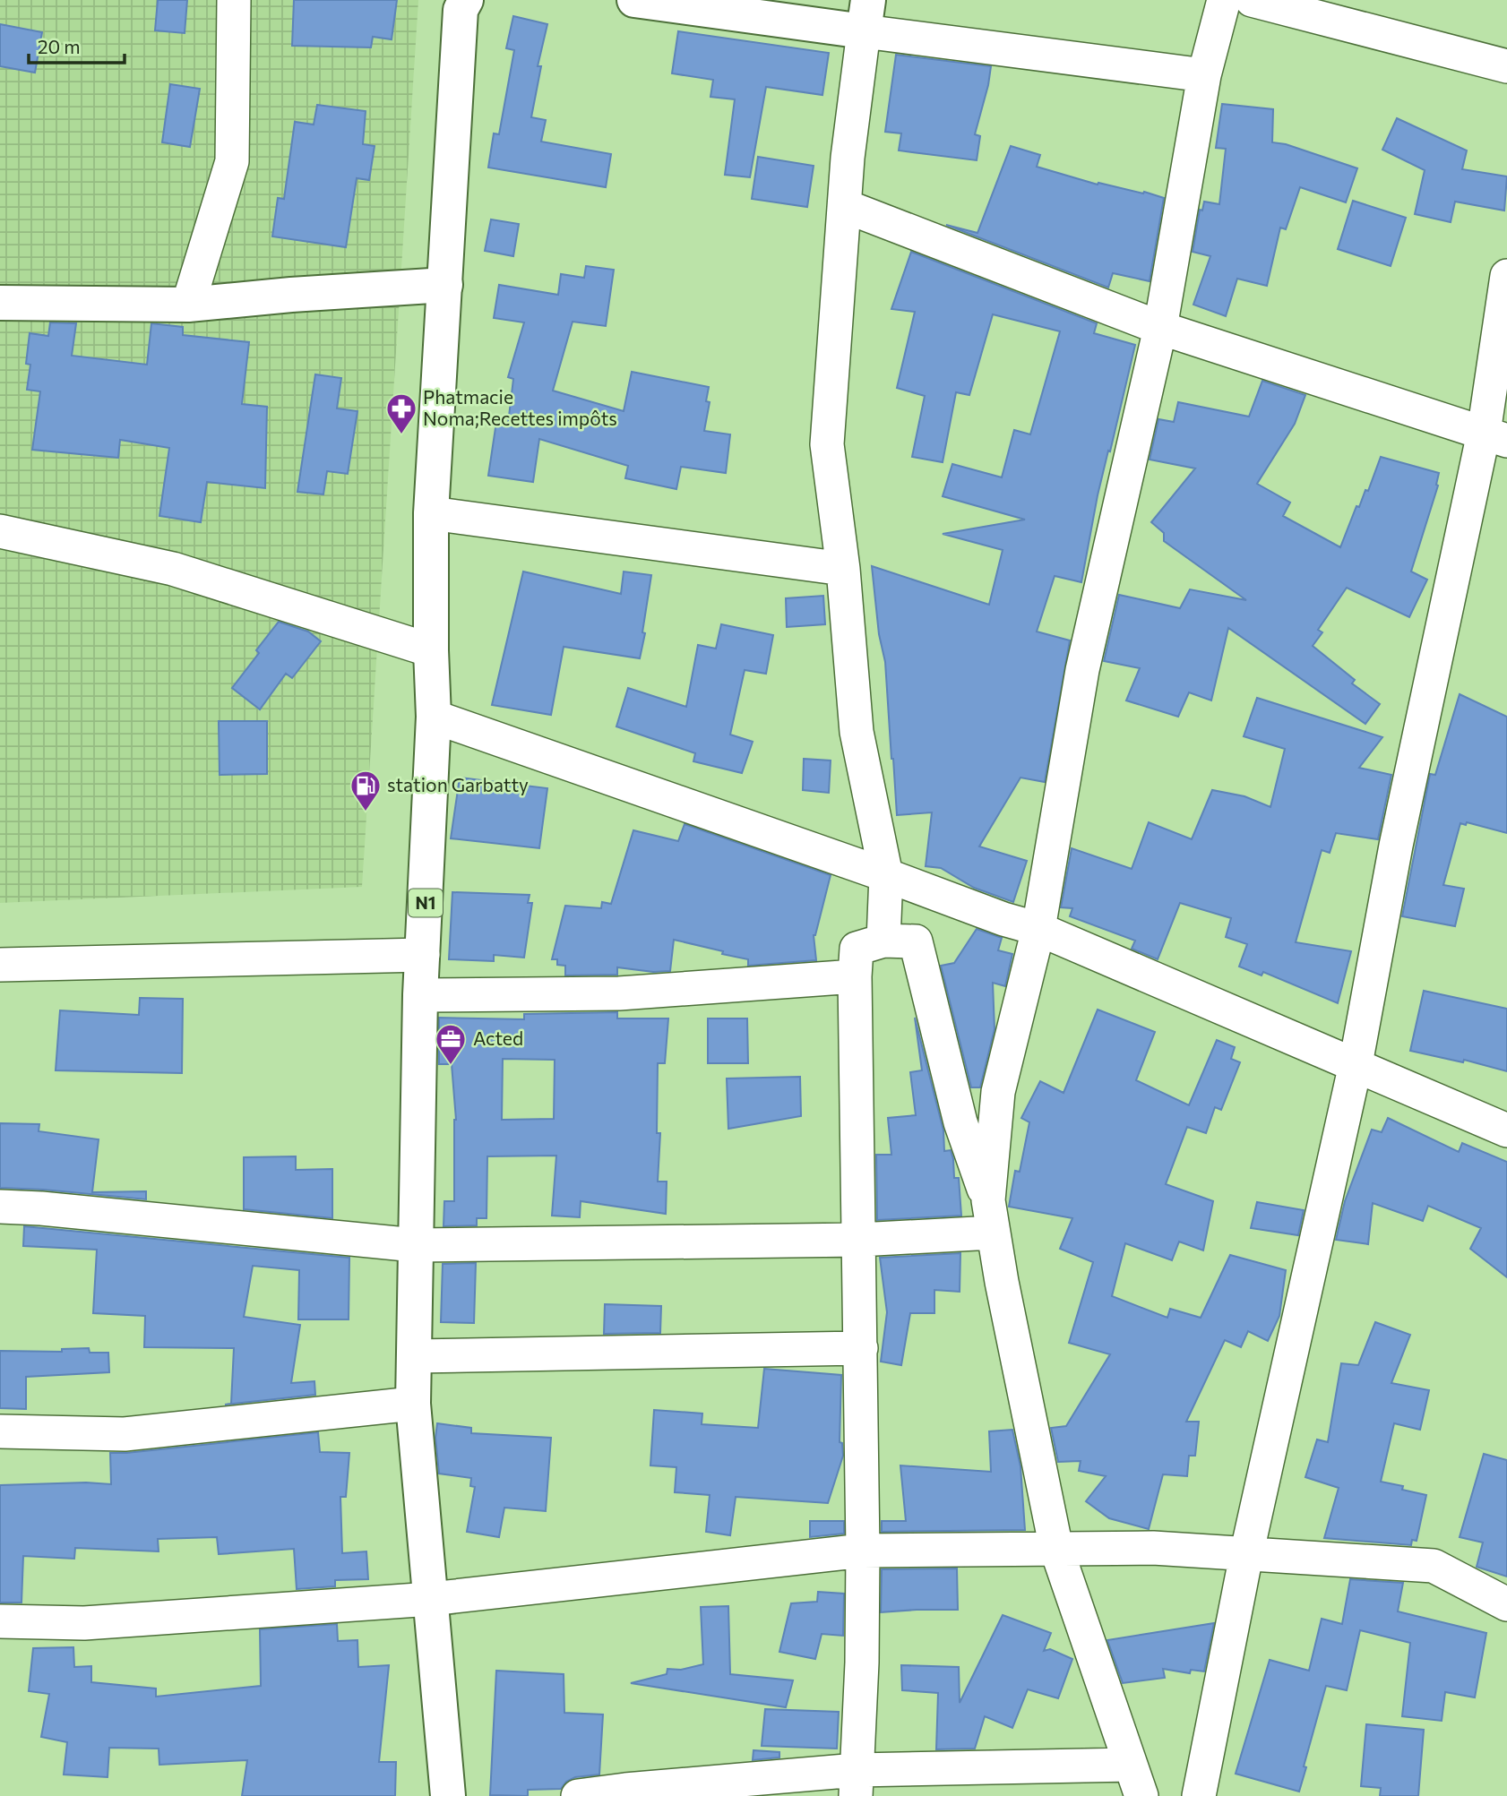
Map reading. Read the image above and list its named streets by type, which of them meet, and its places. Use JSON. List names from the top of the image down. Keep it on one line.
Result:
{"streets":{"main road":["N1"]},"places":{"pharmacy":["Phatmacie Noma;Recettes impôts"],"fuel station":["station Garbatty"],"office":["Acted"]},"scale_bar":"20 m"}
